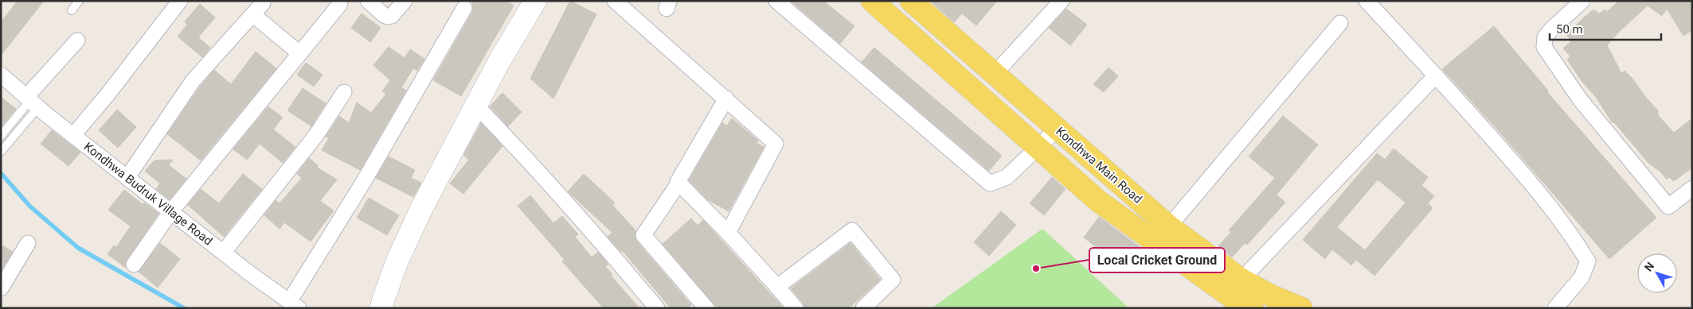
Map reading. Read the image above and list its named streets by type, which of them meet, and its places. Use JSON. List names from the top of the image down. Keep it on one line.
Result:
{"streets":{"main road":["Kondhwa Main Road"],"street":["Kondhwa Budruk Village Road"]},"places":["Local Cricket Ground"],"scale_bar":"50 m","north":"top left"}
